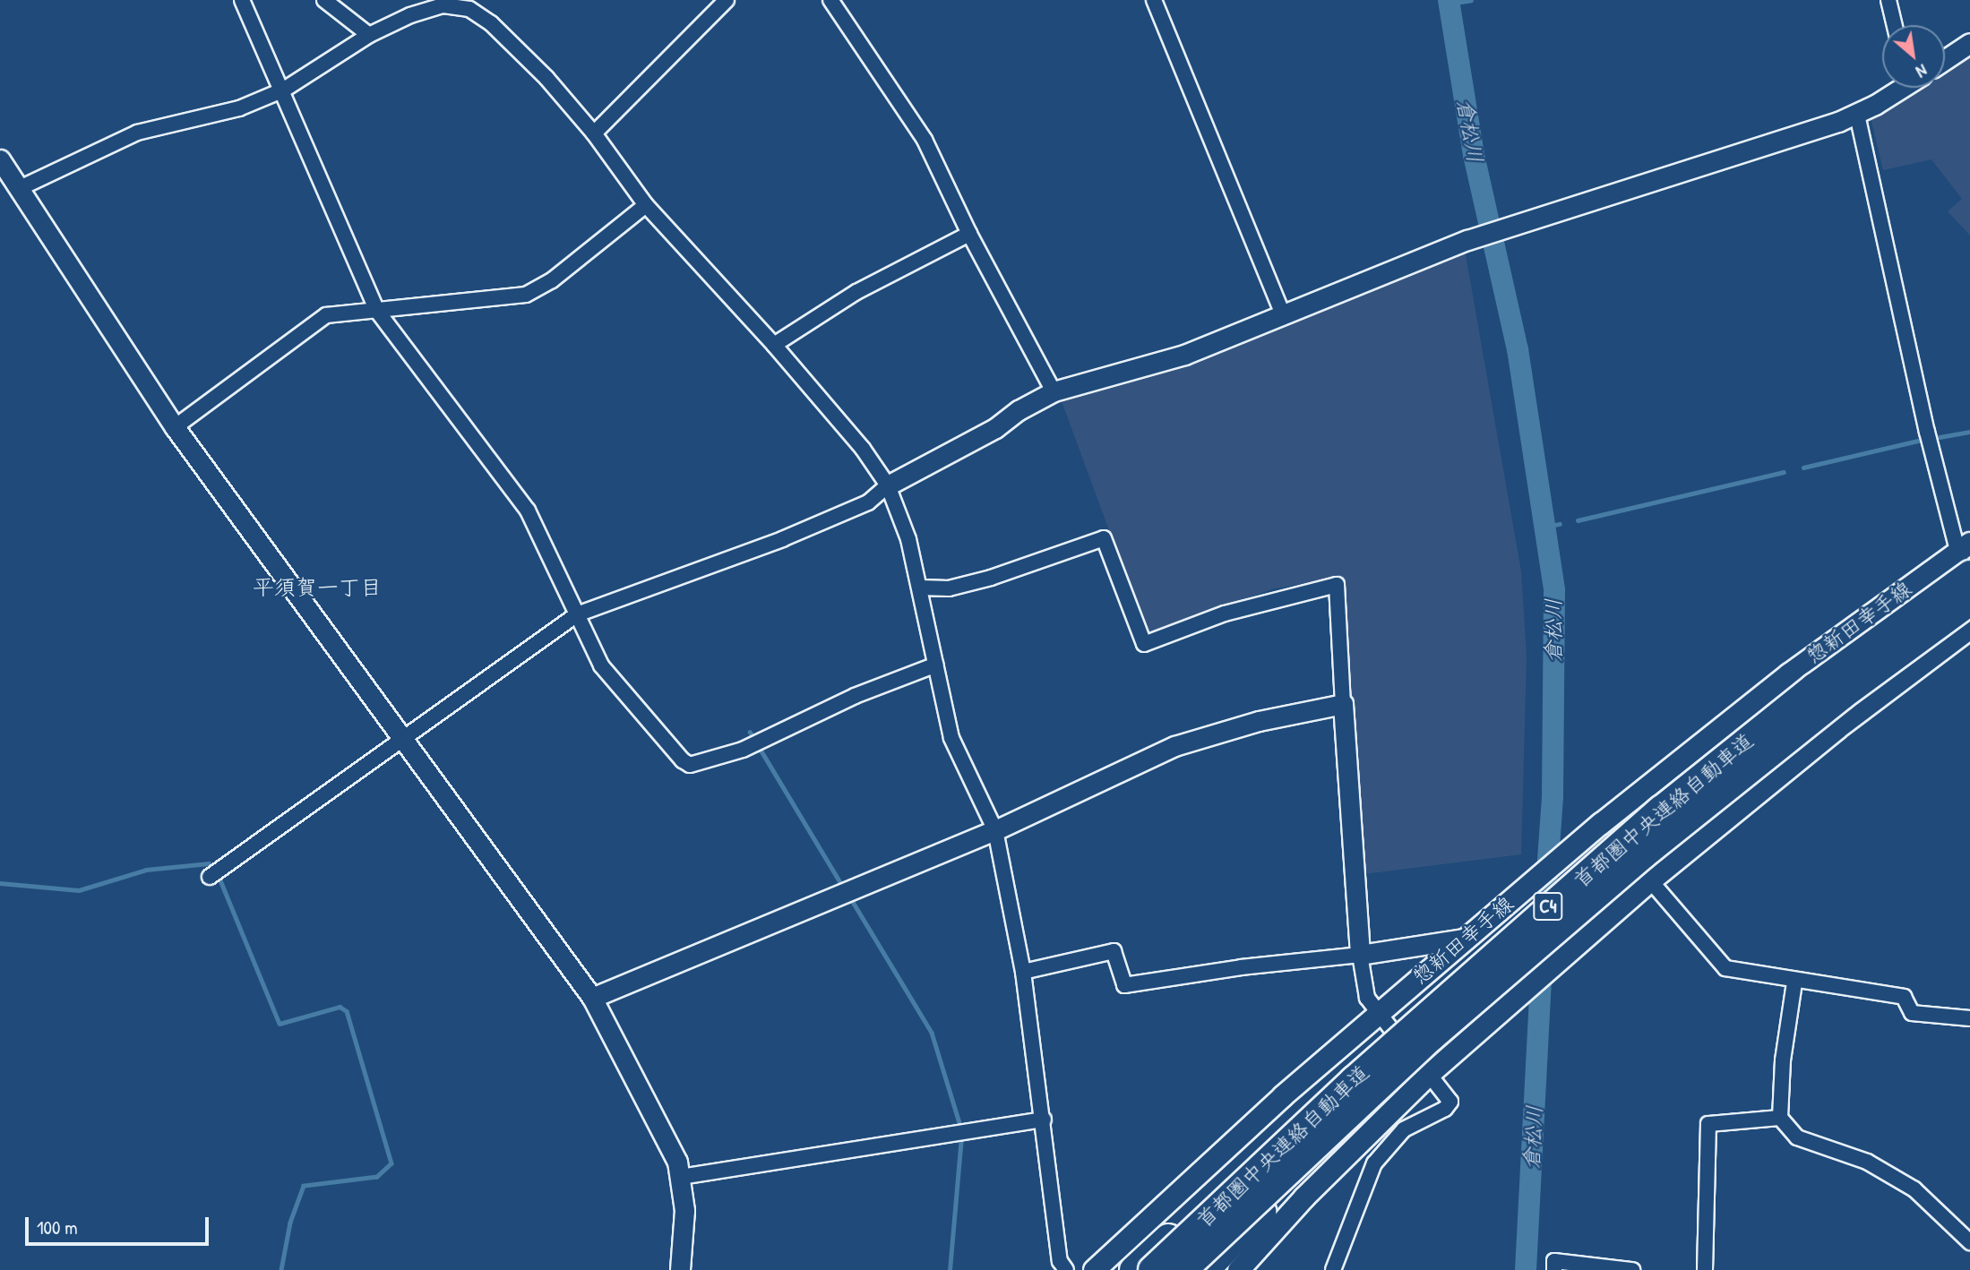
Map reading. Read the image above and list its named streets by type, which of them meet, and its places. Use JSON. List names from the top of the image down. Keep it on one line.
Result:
{"streets":{"highway":["首都圏中央連絡自動車道","C4"],"main road":["惣新田幸手線"]},"crossings":[["惣新田幸手線","首都圏中央連絡自動車道"]],"districts":["平須賀一丁目"],"water":["倉松川"],"scale_bar":"100 m","north":"bottom right"}
